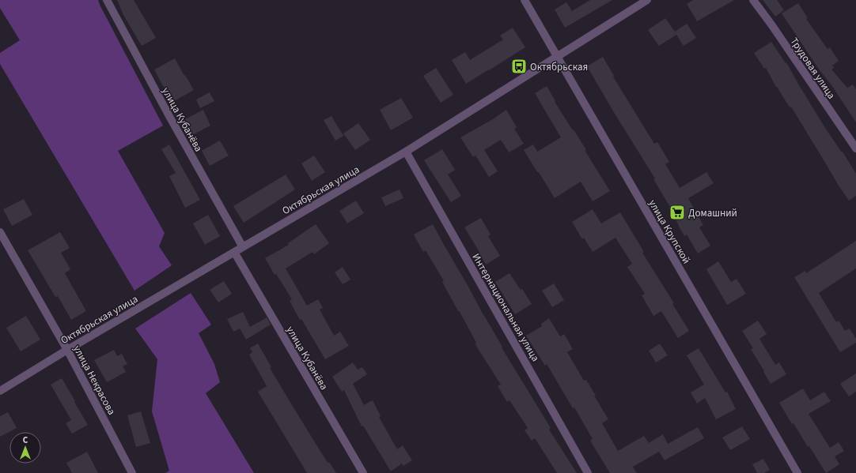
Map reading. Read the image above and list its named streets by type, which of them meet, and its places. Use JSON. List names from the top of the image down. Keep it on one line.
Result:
{"streets":{"street":["Трудовая улица","улица Кубанёва","Октябрьская улица","улица Крупской","Интернациональная улица","улица Некрасова"]},"crossings":[["улица Кубанёва","Октябрьская улица"],["Октябрьская улица","улица Крупской"],["Октябрьская улица","Интернациональная улица"],["Октябрьская улица","улица Некрасова"]],"places":{"bus stop":["Октябрьская"],"supermarket":["Домашний"]},"north":"top"}
